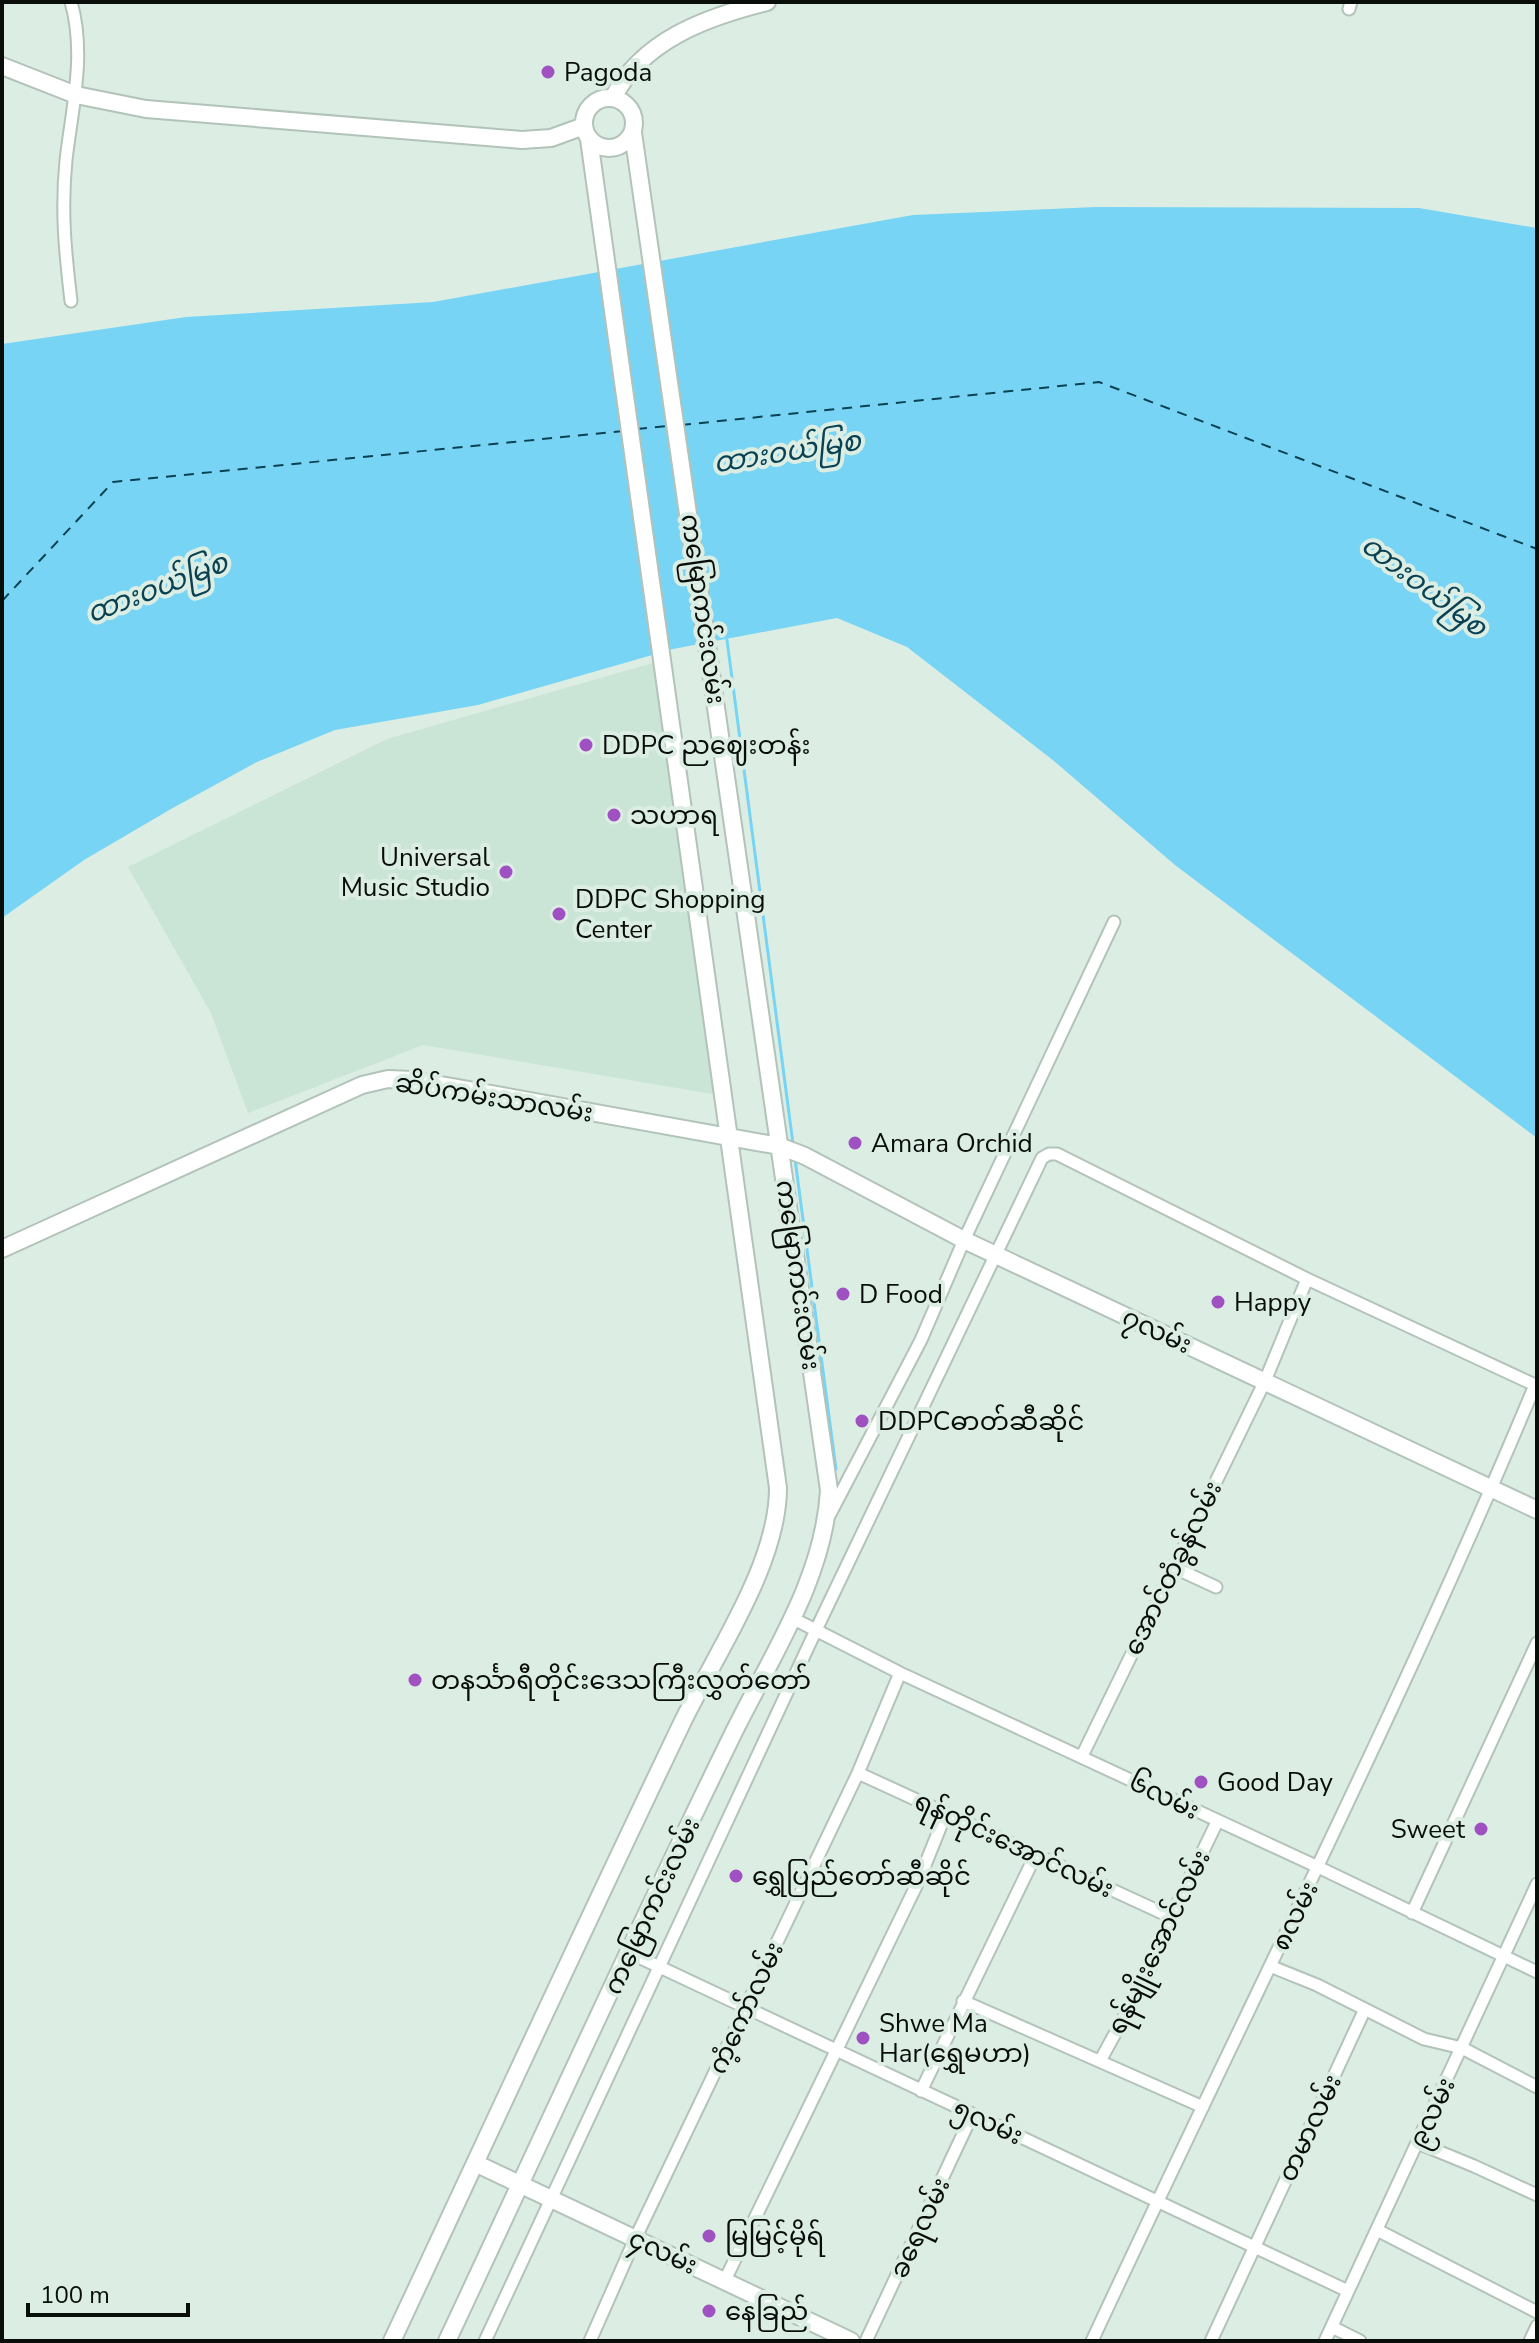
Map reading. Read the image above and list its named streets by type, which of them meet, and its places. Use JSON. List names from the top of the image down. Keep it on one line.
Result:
{"streets":{"main road":["ကမြောကင်းလမ်း","ဆိပ်ကမ်းသာလမ်း","၇လမ်း","၄လမ်း"],"street":["အောင်တံခွန်လမ်း","၆လမ်း","ရန်တိုင်းအောင်လမ်း","၈လမ်း","ရန်မျိုးအောင်လမ်း","ကံ့ကော်လမ်း","၉လမ်း","၅လမ်း","တမာလမ်း","ခရေလမ်း"]},"crossings":[["ကမြောကင်းလမ်း","ဆိပ်ကမ်းသာလမ်း"],["ကမြောကင်းလမ်း","၇လမ်း"],["ကမြောကင်းလမ်း","၆လမ်း"],["ကမြောကင်းလမ်း","၅လမ်း"],["ကမြောကင်းလမ်း","၄လမ်း"],["ဆိပ်ကမ်းသာလမ်း","၇လမ်း"],["၇လမ်း","အောင်တံခွန်လမ်း"],["၇လမ်း","၈လမ်း"],["အောင်တံခွန်လမ်း","၆လမ်း"],["အောင်တံခွန်လမ်း","၈လမ်း"],["၆လမ်း","၈လမ်း"],["၆လမ်း","ရန်မျိုးအောင်လမ်း"],["၆လမ်း","ကံ့ကော်လမ်း"],["၆လမ်း","၉လမ်း"],["ရန်တိုင်းအောင်လမ်း","ရန်မျိုးအောင်လမ်း"],["ရန်တိုင်းအောင်လမ်း","ကံ့ကော်လမ်း"],["၈လမ်း","၅လမ်း"],["ကံ့ကော်လမ်း","၅လမ်း"],["ကံ့ကော်လမ်း","၄လမ်း"],["၉လမ်း","၅လမ်း"],["၅လမ်း","တမာလမ်း"],["၅လမ်း","ခရေလမ်း"]],"water":["ထားဝယ်မြစ"],"places":["Pagoda","DDPC ညဈေးတန်း","သဟာရ","Universal Music Studio","DDPC Shopping Center","Amara Orchid","D Food","Happy","DDPCဓာတ်ဆီဆိုင်","တနင်္သာရီတိုင်းဒေသကြီးလွှတ်တော်","Good Day","Sweet","ရွှေပြည်တော်ဆီဆိုင်","Shwe Ma Har(‌‌ရွှေမဟာ)","မြမြင့်မိုရ်","နေခြည်"],"scale_bar":"100 m"}
